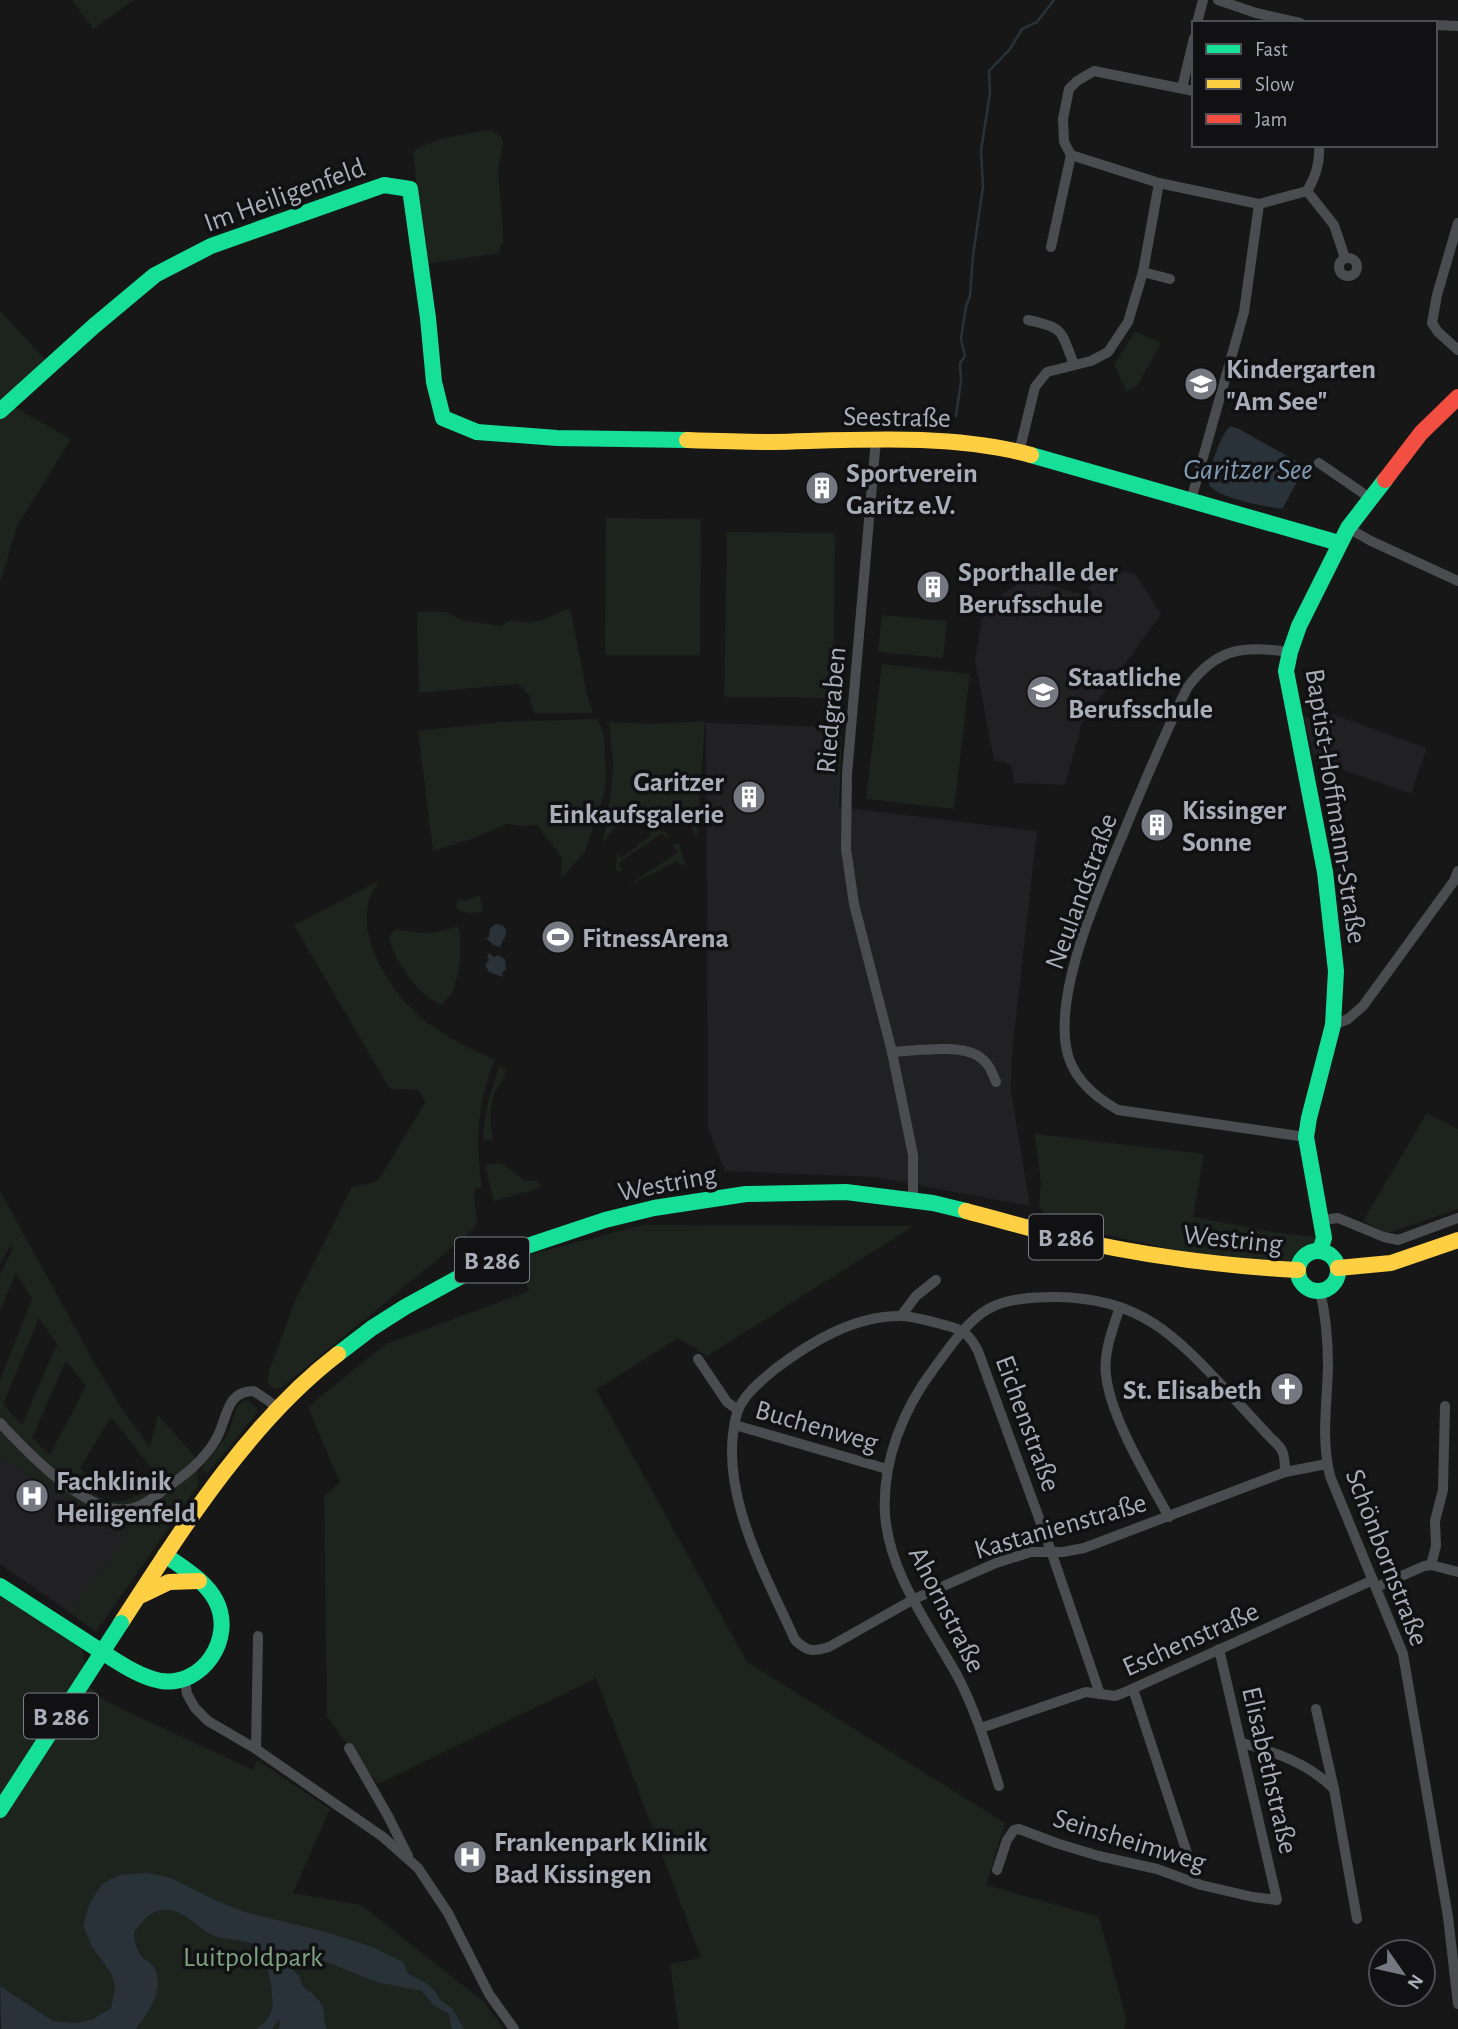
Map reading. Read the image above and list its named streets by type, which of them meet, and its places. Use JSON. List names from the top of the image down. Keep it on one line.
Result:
{"streets":{"street":["Im Heiligenfeld","Seestraße","Riedgraben","Baptist-Hoffmann-Straße","Neulandstraße","Westring","B 286","Eichenstraße","Buchenweg","Kastanienstraße","Schönbornstraße","Ahornstraße","Eschenstraße","Elisabethstraße","Seinsheimweg"]},"crossings":[["Im Heiligenfeld","Seestraße"],["Seestraße","Riedgraben"],["Seestraße","Baptist-Hoffmann-Straße"],["Riedgraben","Westring"],["Baptist-Hoffmann-Straße","Neulandstraße"],["Westring","B 286"],["Westring","Schönbornstraße"],["Eichenstraße","Kastanienstraße"],["Eichenstraße","Ahornstraße"],["Eichenstraße","Eschenstraße"],["Buchenweg","Kastanienstraße"],["Buchenweg","Ahornstraße"],["Kastanienstraße","Schönbornstraße"],["Kastanienstraße","Ahornstraße"],["Schönbornstraße","Eschenstraße"],["Ahornstraße","Eschenstraße"],["Eschenstraße","Elisabethstraße"],["Elisabethstraße","Seinsheimweg"]],"water":["Garitzer See"],"parks":["Luitpoldpark"],"places":{"school or university":["Kindergarten \"Am See\"","Staatliche Berufsschule"],"building":["Sportverein Garitz e.V.","Sporthalle der Berufsschule","Garitzer Einkaufsgalerie","Kissinger Sonne"],"sports":["FitnessArena"],"church":["St. Elisabeth"],"hospital":["Fachklinik Heiligenfeld","Frankenpark Klinik Bad Kissingen"]},"legend":["Fast","Slow","Jam"],"north":"bottom right"}
